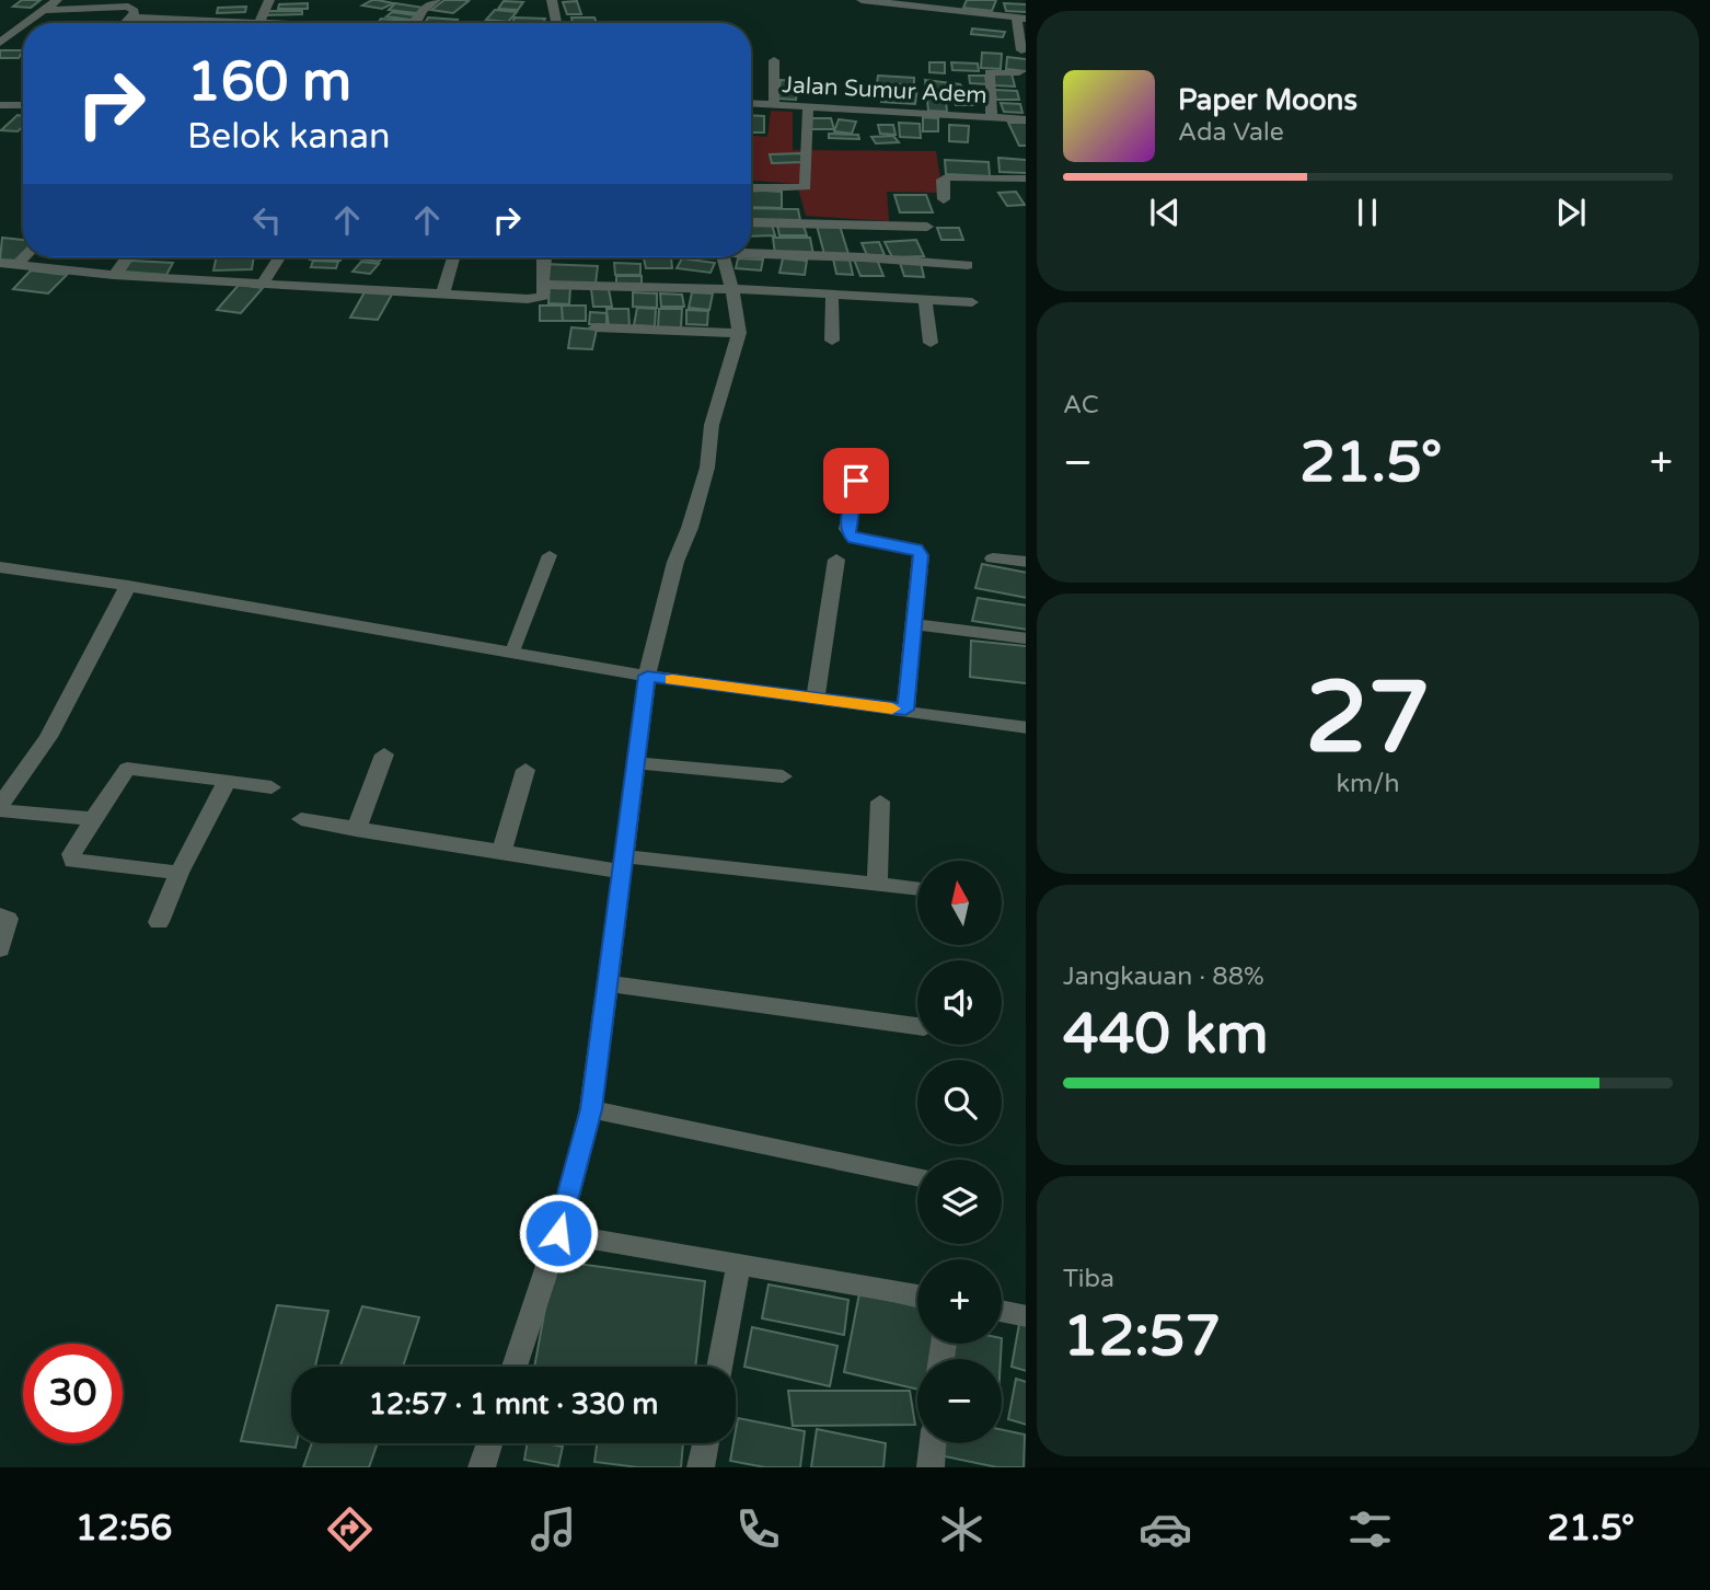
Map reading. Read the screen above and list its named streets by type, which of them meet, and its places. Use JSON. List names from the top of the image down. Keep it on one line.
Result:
{"streets":{"street":["Jalan Sumur Adem"]},"north":"top","page":{"turn":["160 m","Belok kanan"],"song":["Paper Moons","Ada Vale"],"tile":["AC",["27","km/h"],["Jangkauan · 88%","440 km"],["Tiba","12:57"]],"heat":["−","21.5°","+"],"map_buttons":["+","−"],"limit":"30","trip":"12:57 · 1 mnt · 330 m","tabs":["12:56","21.5°"]}}
